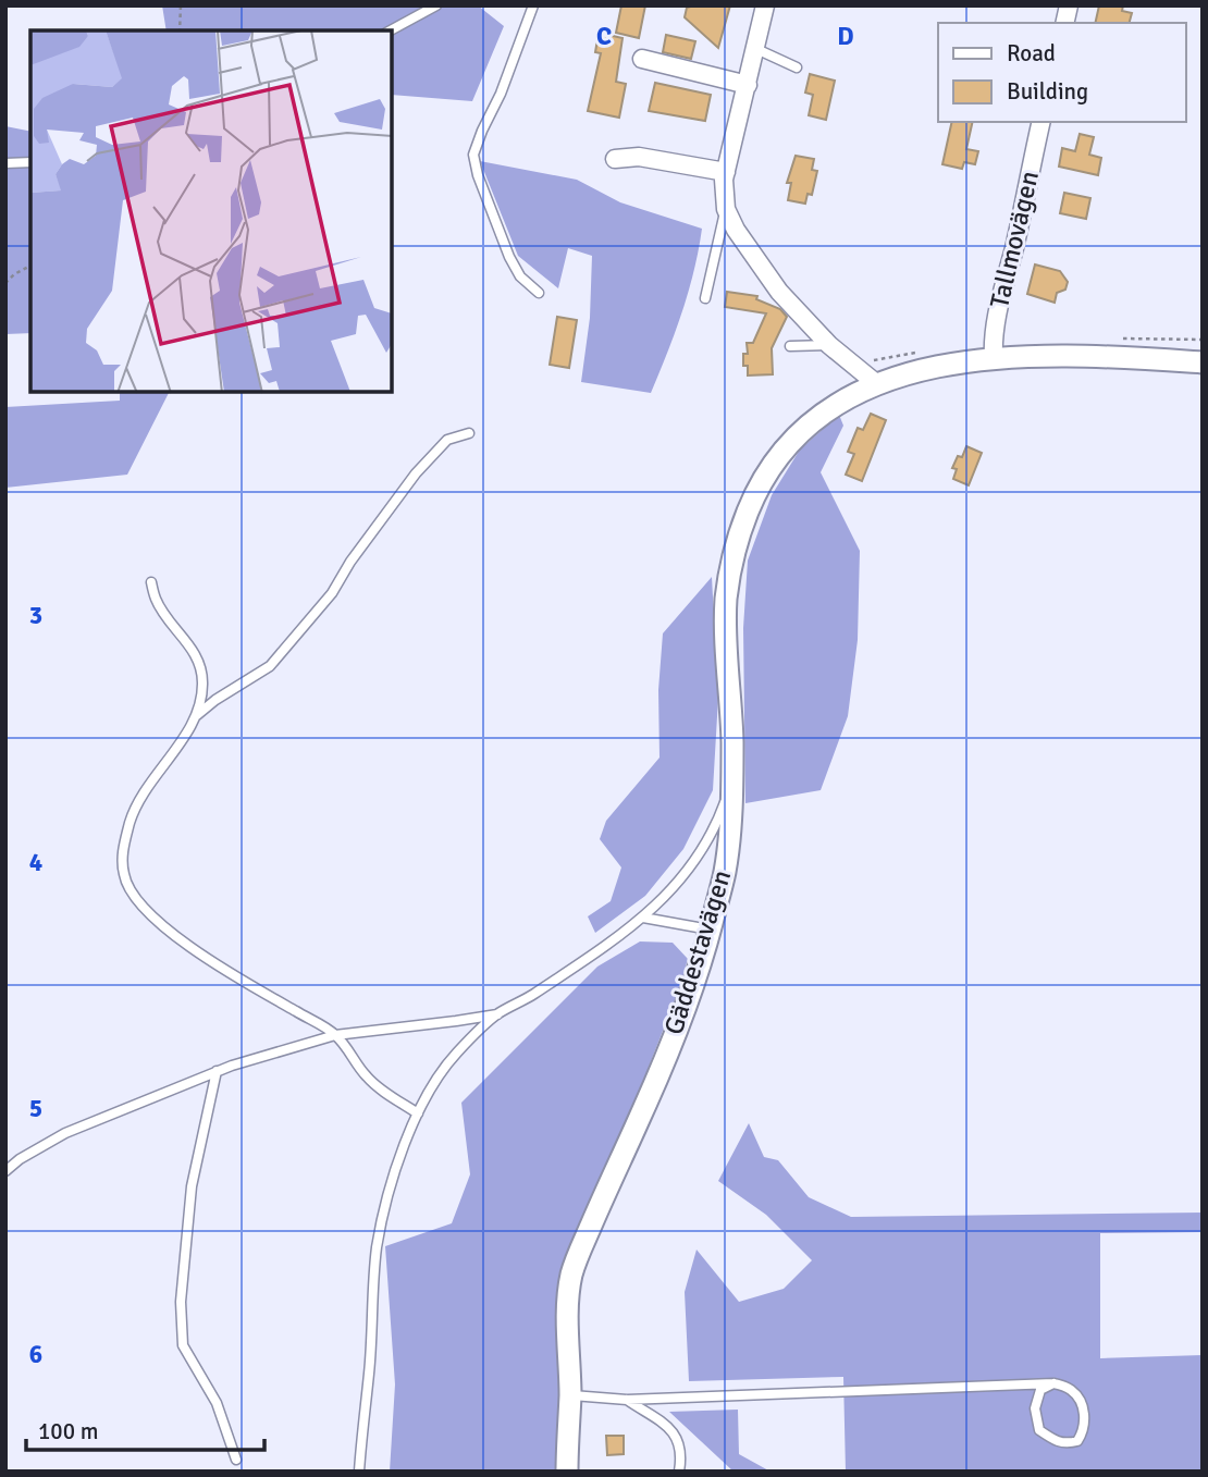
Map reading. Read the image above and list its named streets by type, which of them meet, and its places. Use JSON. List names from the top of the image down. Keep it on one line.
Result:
{"streets":{"street":["Tallmovägen","Gäddestavägen"]},"crossings":[["Tallmovägen","Gäddestavägen"]],"legend":["Road","Building"],"scale_bar":"100 m","grid":{"columns":["C","D"],"rows":["3","4","5","6"]}}
